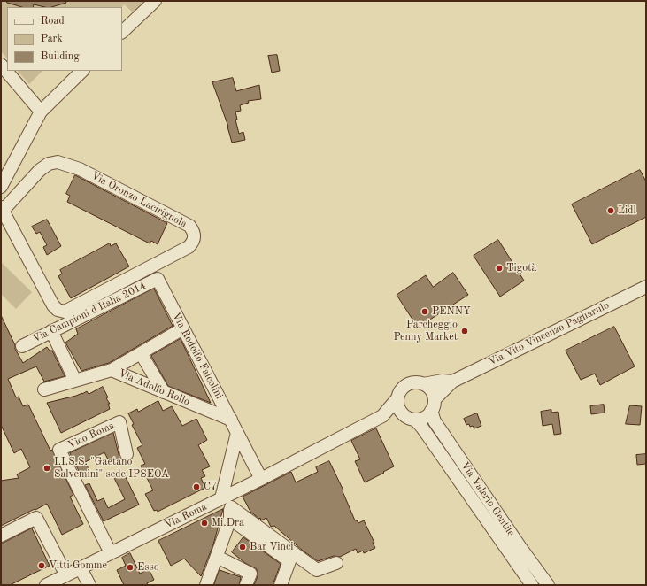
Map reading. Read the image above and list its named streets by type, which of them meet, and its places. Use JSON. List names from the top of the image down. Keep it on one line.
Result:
{"streets":{"street":["Via Oronzo Lacirignola","Via Campioni d'Italia 2014","Via Vito Vincenzo Pagliarulo","Via Rodolfo Falcolini","Via Adolfo Rollo","Vico Roma","Via Valerio Gentile","Via Roma"]},"crossings":[["Via Campioni d'Italia 2014","Via Rodolfo Falcolini"],["Via Vito Vincenzo Pagliarulo","Via Valerio Gentile"],["Via Vito Vincenzo Pagliarulo","Via Roma"],["Via Rodolfo Falcolini","Via Adolfo Rollo"],["Via Rodolfo Falcolini","Via Roma"],["Vico Roma","Via Roma"],["Via Valerio Gentile","Via Roma"]],"places":["Lidl","Tigotà","PENNY","Parcheggio Penny Market","I.I.S.S. \"Gaetano Salvemini\" sede IPSEOA","C7","Mi.Dra","Bar Vinci","Vitti Gomme","Esso"],"legend":["Road","Park","Building"]}
